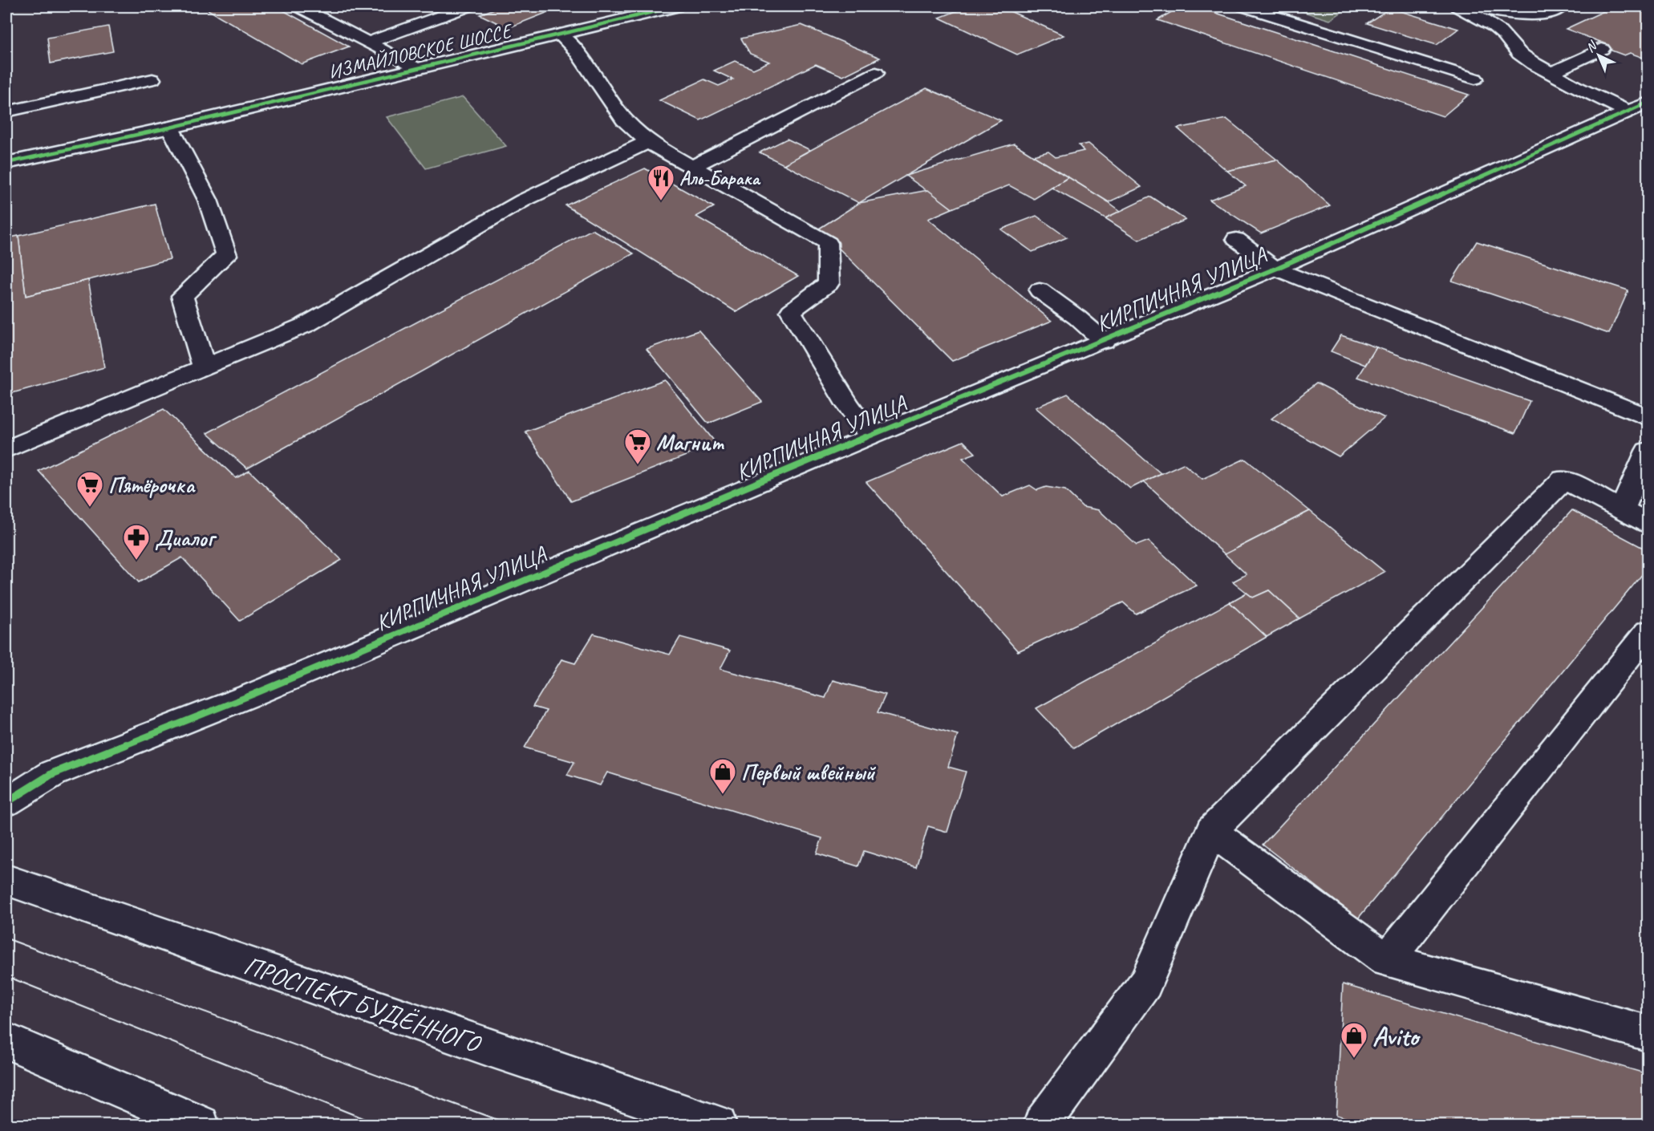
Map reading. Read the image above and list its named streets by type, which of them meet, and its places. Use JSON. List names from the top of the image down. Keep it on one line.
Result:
{"streets":{"street":["ИЗМАЙЛОВСКОЕ ШОССЕ","КИРПИЧНАЯ УЛИЦА","ПРОСПЕКТ БУДЁННОГО"]},"places":{"restaurant":["Аль-Барака"],"supermarket":["Магнит","Пятёрочка"],"pharmacy":["Диалог"],"shop":["Первый швейный","Avito"]},"north":"top left"}
